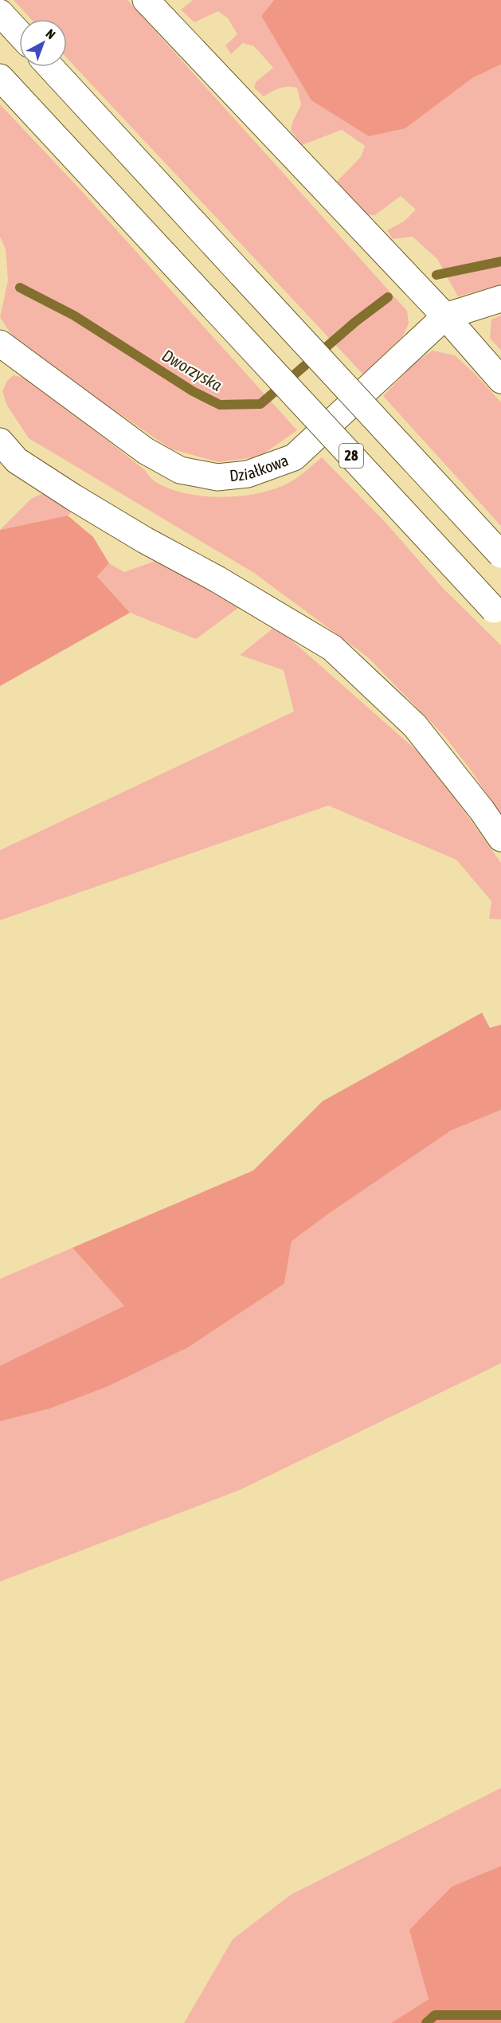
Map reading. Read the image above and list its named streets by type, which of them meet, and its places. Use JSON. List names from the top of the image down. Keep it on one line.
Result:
{"streets":{"main road":["28","Działkowa"]},"water":["Dworzyska"],"north":"top right"}
